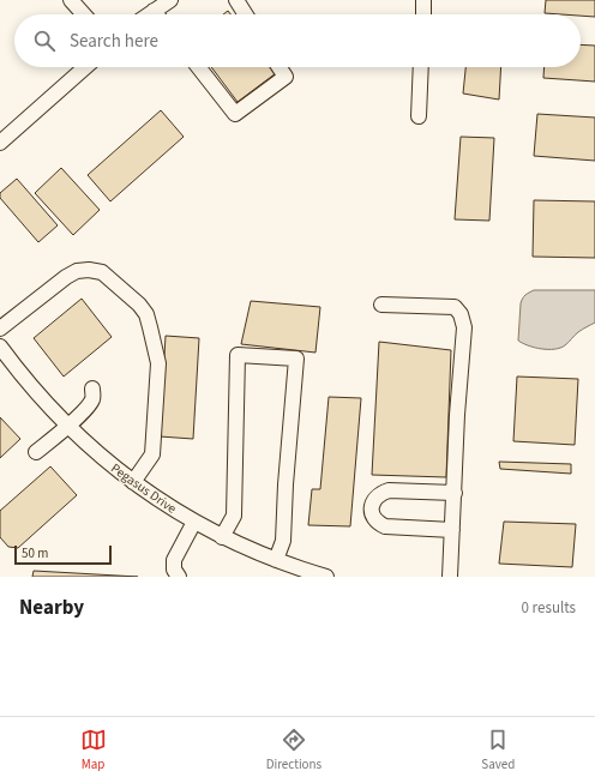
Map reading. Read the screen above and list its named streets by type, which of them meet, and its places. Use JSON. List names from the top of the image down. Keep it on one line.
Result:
{"streets":{"street":["Pegasus Drive"]},"scale_bar":"50 m","page":{"search":"Search here","scale":"50 m","heading":["Nearby","0 results"],"nav":["Map","Directions","Saved"]}}
